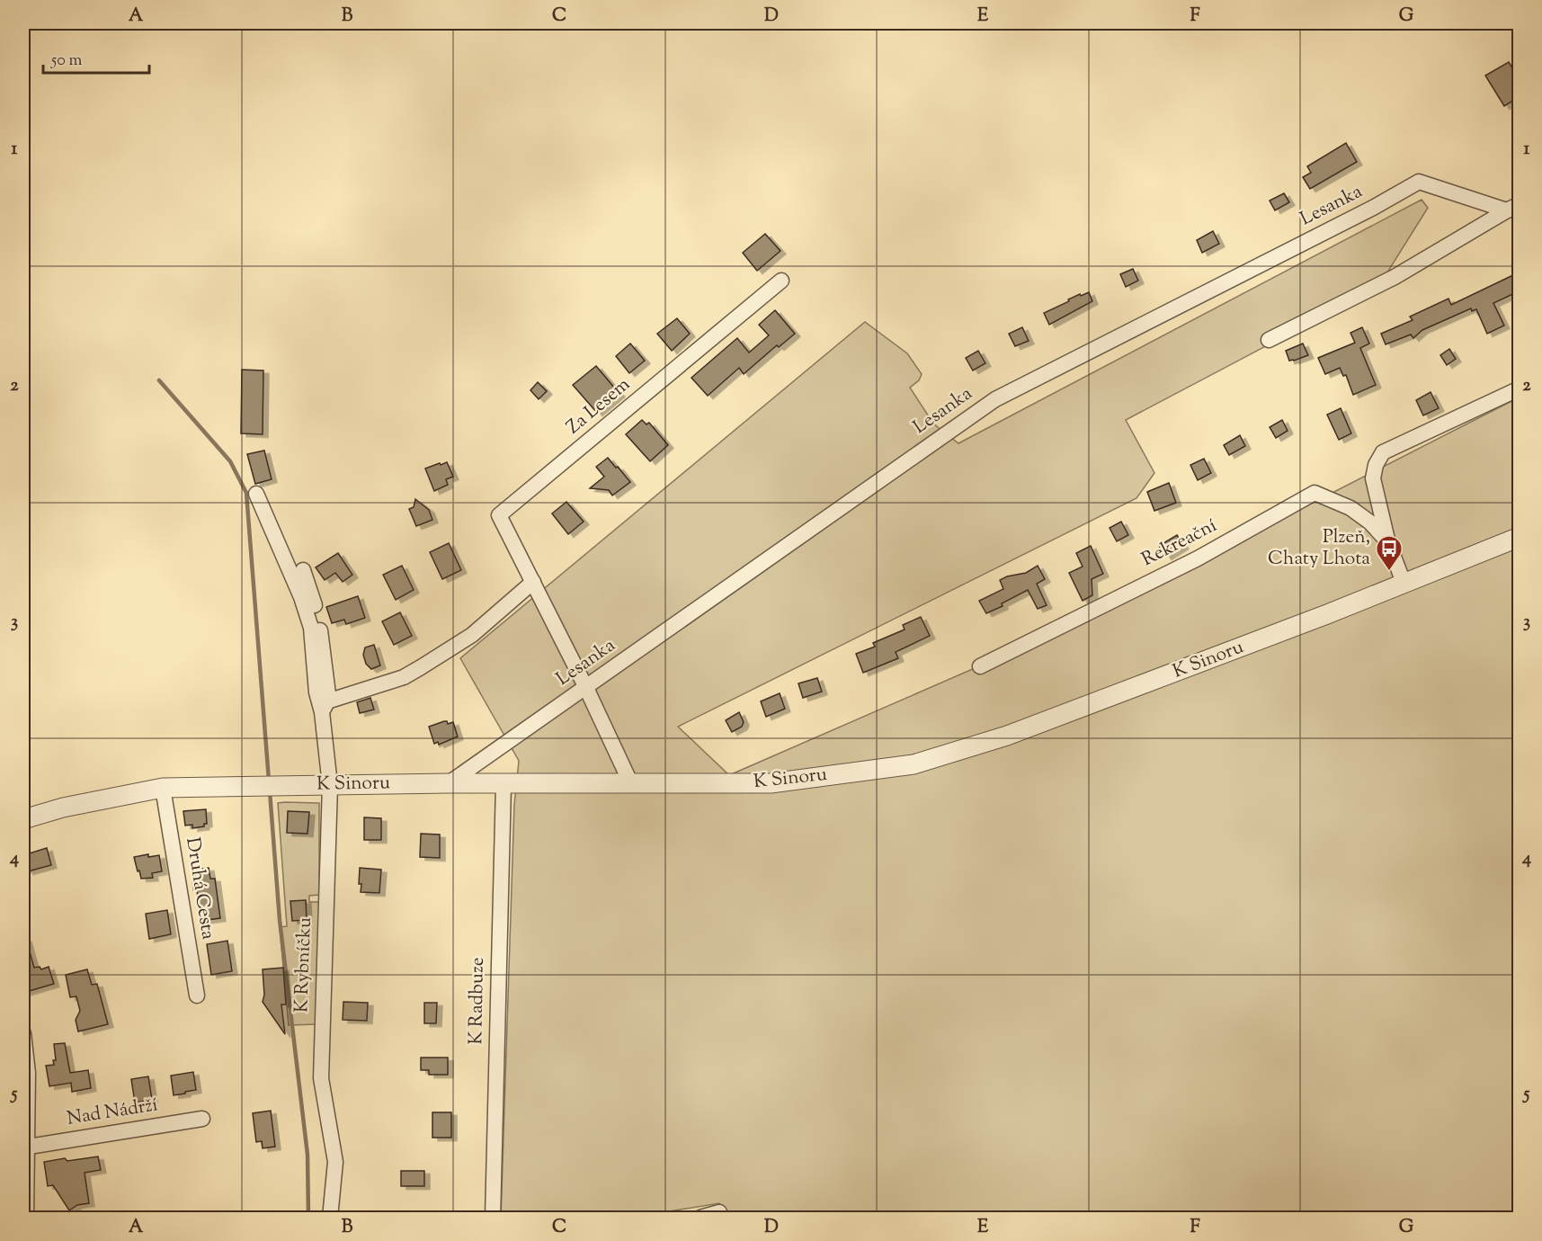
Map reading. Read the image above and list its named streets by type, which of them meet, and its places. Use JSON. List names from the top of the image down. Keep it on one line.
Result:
{"streets":{"street":["Lesanka","Za Lesem","Rekreační","K Sinoru","Druhá Cesta","K Rybníčku","K Radbuze","Nad Nádrží"]},"crossings":[["Lesanka","Za Lesem"],["Lesanka","K Sinoru"],["Za Lesem","K Sinoru"],["Rekreační","K Sinoru"],["K Sinoru","Druhá Cesta"],["K Sinoru","K Rybníčku"],["K Sinoru","K Radbuze"]],"places":{"bus stop":["Plzeň, Chaty Lhota"]},"scale_bar":"50 m","grid":{"columns":["A","B","C","D","E","F","G"],"rows":["1","2","3","4","5"]}}
